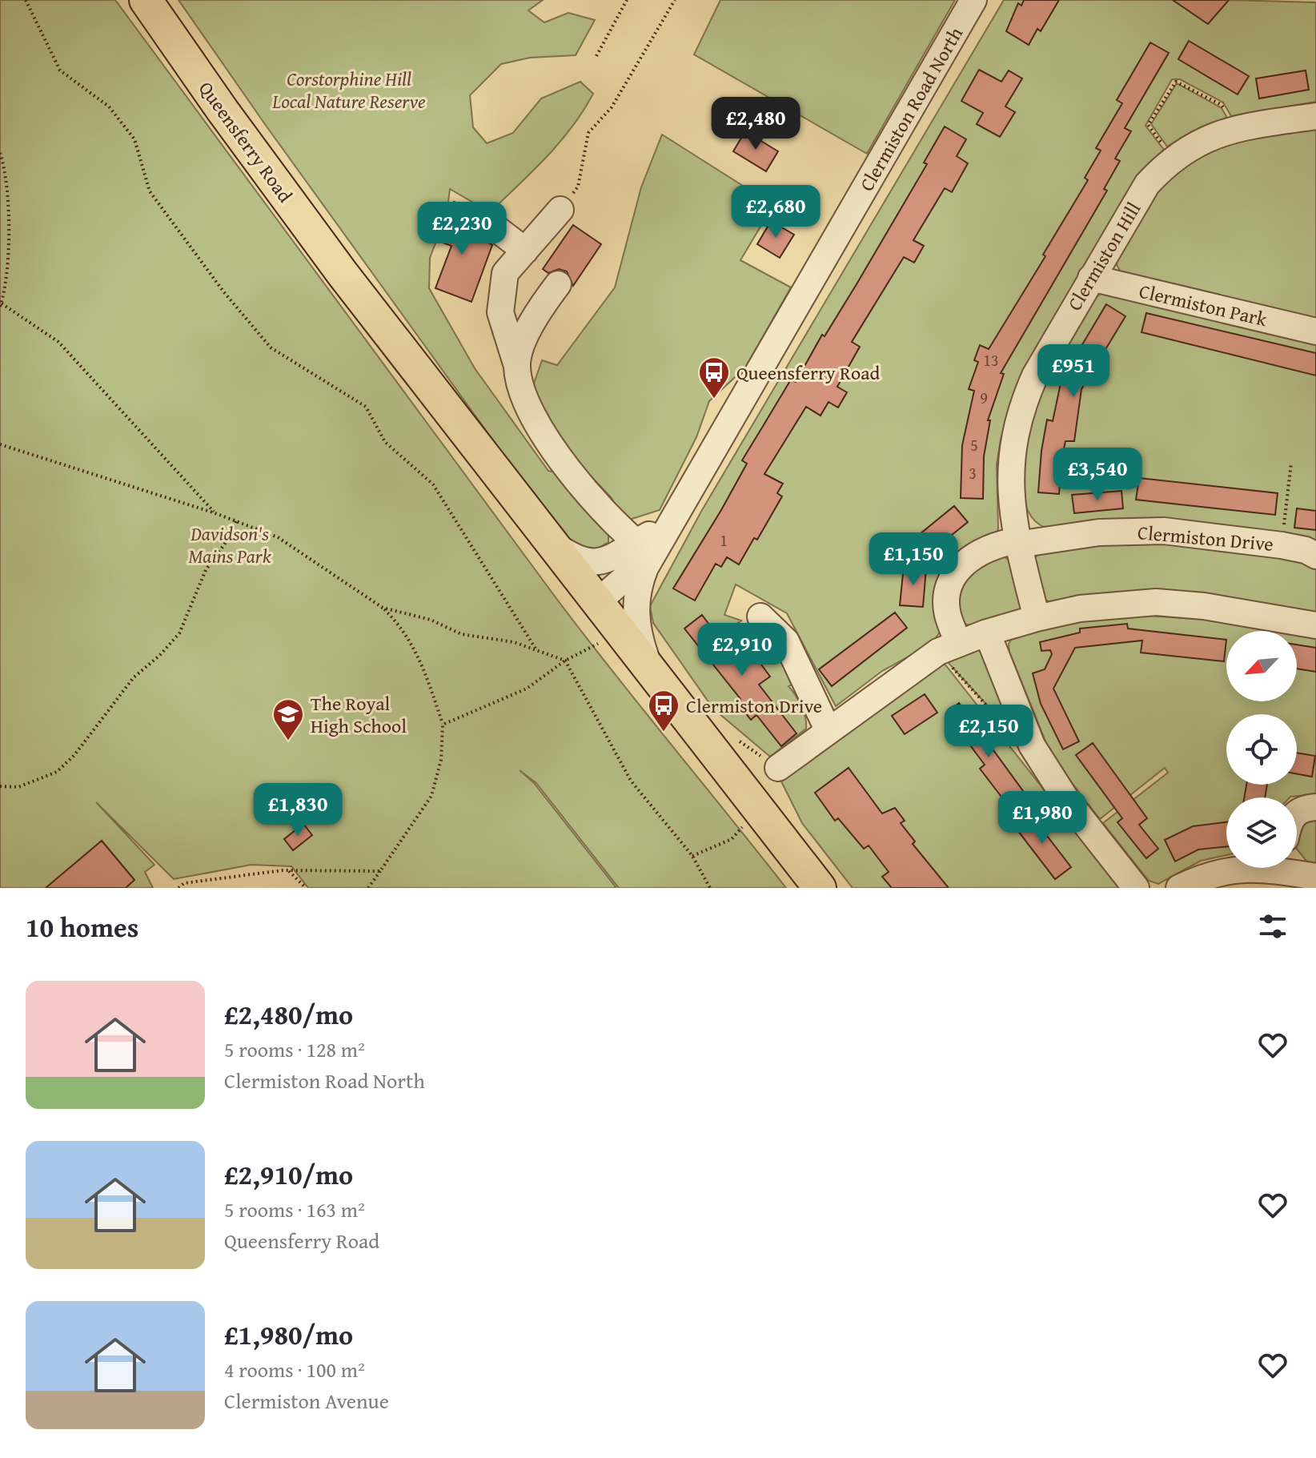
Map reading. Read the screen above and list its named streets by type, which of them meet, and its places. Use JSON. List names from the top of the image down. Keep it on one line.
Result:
{"streets":{"main road":["Queensferry Road"],"street":["Clermiston Road North","Clermiston Hill","Clermiston Park","Clermiston Drive"]},"crossings":[["Clermiston Road North","Queensferry Road"],["Clermiston Hill","Clermiston Park"],["Clermiston Hill","Clermiston Drive"]],"parks":["Corstorphine Hill Local Nature Reserve","Davidson's Mains Park"],"places":{"bus stop":["Queensferry Road","Clermiston Drive"],"school or university":["The Royal High School"]},"house_numbers":["13","9","5","3","1"],"north":"bottom left","page":{"price":["£2,480","£2,680","£2,230","£951","£3,540","£1,150","£2,910","£2,150","£1,830","£1,980"],"heading":"10 homes","list":[{"name":"£2,480/mo","note":"5 rooms · 128 m² · Clermiston Road North"},{"name":"£2,910/mo","note":"5 rooms · 163 m² · Queensferry Road"},{"name":"£1,980/mo","note":"4 rooms · 100 m² · Clermiston Avenue"}]}}
